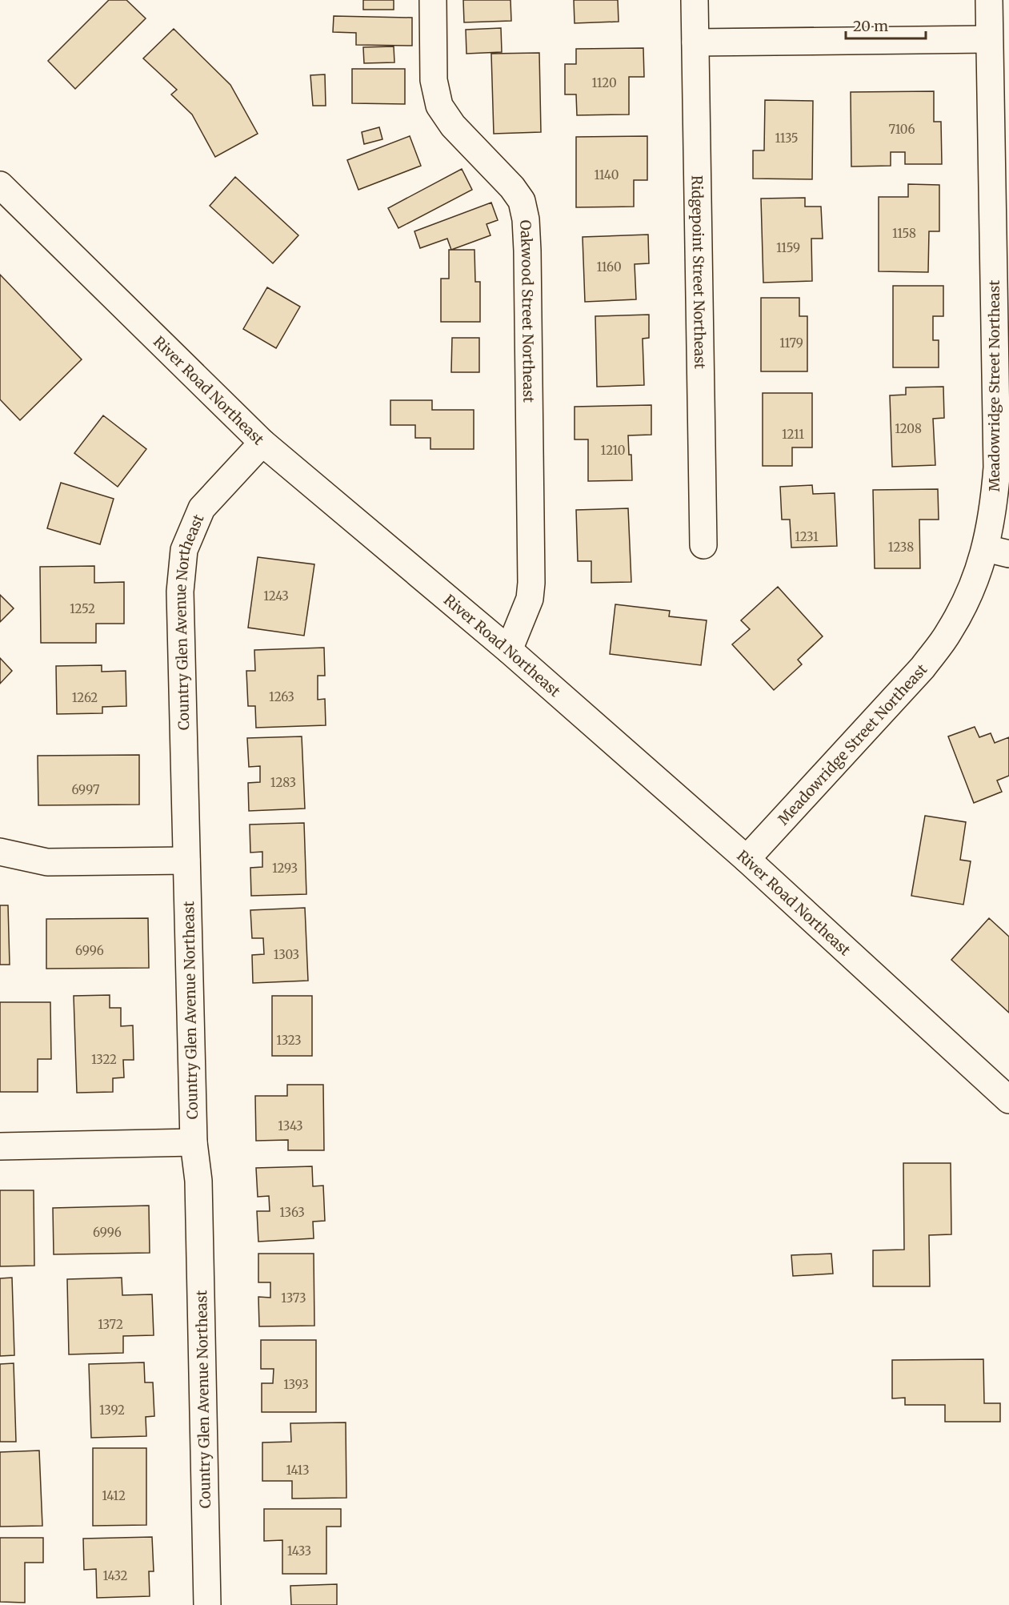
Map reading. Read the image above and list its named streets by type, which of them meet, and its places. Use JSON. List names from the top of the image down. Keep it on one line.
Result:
{"streets":{"street":["Ridgepoint Street Northeast","Oakwood Street Northeast","Meadowridge Street Northeast","River Road Northeast","Country Glen Avenue Northeast"]},"crossings":[["Oakwood Street Northeast","River Road Northeast"],["Meadowridge Street Northeast","River Road Northeast"],["River Road Northeast","Country Glen Avenue Northeast"]],"house_numbers":["1120","7106","1135","1140","1158","1159","1160","1179","1208","1211","1210","1231","1238","1243","1252","1263","1262","1283","6997","1293","6996","1303","1323","1322","1343","1363","6996","1373","1372","1393","1392","1413","1412","1433","1432"],"scale_bar":"20 m"}
